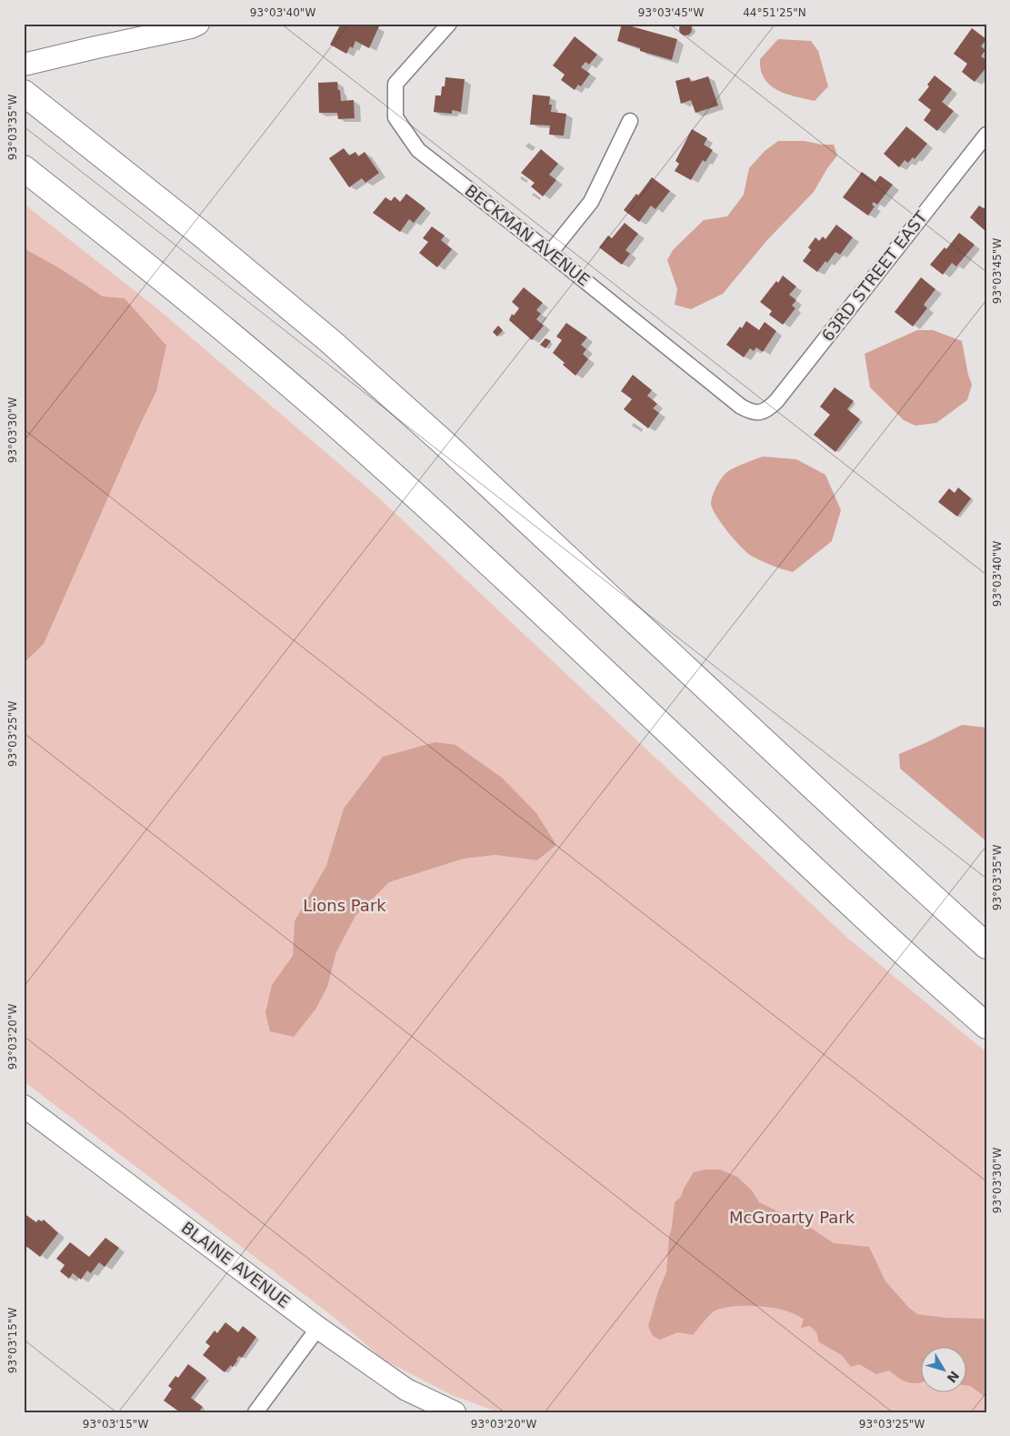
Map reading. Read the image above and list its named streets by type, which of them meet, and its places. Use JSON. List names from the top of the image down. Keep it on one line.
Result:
{"streets":{"street":["BECKMAN AVENUE","63RD STREET EAST","BLAINE AVENUE"]},"crossings":[["BECKMAN AVENUE","63RD STREET EAST"]],"parks":["Lions Park","McGroarty Park"],"north":"bottom right","coordinates":["93°03'40\"W","93°03'45\"W","44°51'25\"N","93°03'35\"W","93°03'30\"W","93°03'25\"W","93°03'20\"W","93°03'15\"W"]}
